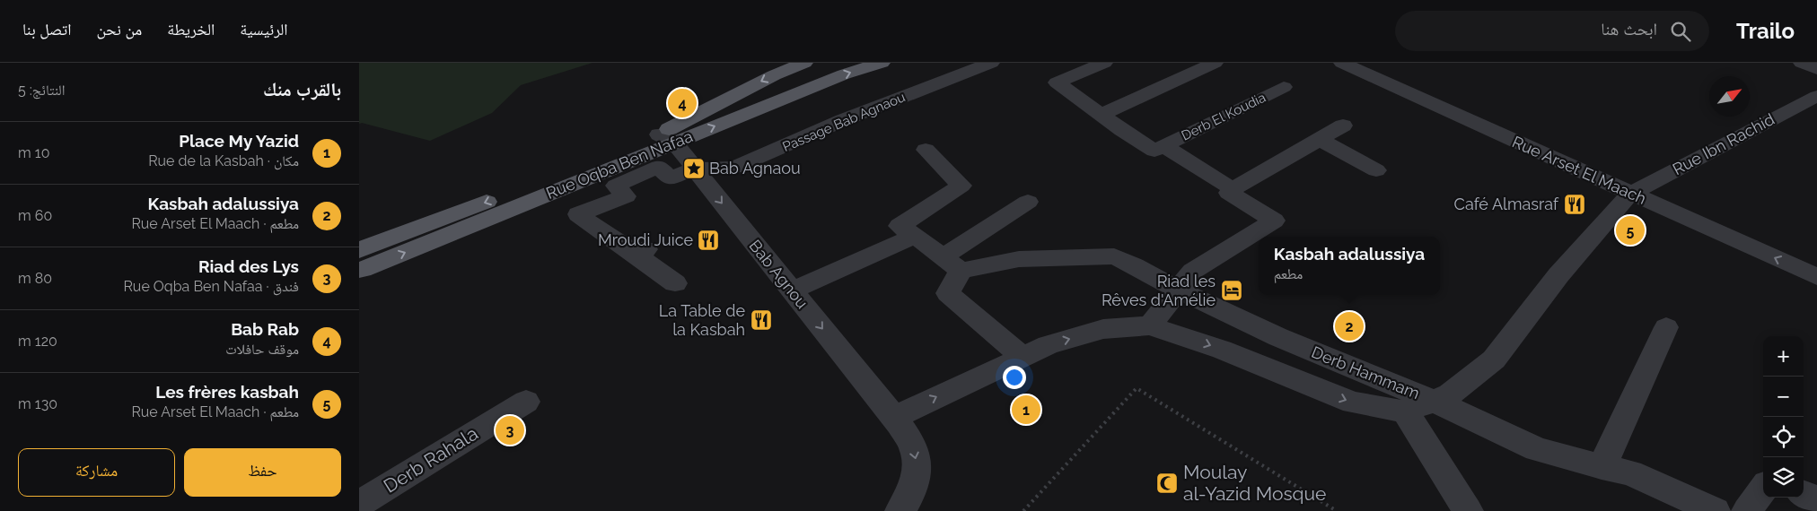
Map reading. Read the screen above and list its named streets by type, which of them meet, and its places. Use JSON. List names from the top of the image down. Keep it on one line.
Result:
{"streets":{"main road":["Rue Oqba Ben Nafaa"],"street":["Derb El Koudia","Passage Bab Agnaou","Rue Ibn Rachid","Rue Arset El Maach","Bab Agnou","Derb Hammam","Derb Rahala"]},"crossings":[["Derb El Koudia","Derb Hammam"],["Passage Bab Agnaou","Bab Agnou"],["Rue Ibn Rachid","Rue Arset El Maach"],["Rue Oqba Ben Nafaa","Bab Agnou"]],"one_way":["Rue Arset El Maach"],"places":{"place":["Bab Agnaou"],"restaurant":["Café Almasraf","Mroudi Juice","La Table de la Kasbah"],"hotel":["Riad les Rêves d'Amélie"],"mosque":["Moulay al-Yazid Mosque"]},"north":"top right","page":{"header":"Trailo","search":"ابحث هنا","nav":["الرئيسية","الخريطة","من نحن","اتصل بنا"],"heading":["بالقرب منك","النتائج: 5"],"pins":["4","5","2","1","3"],"list":[{"mark":"1","name":"Place My Yazid","note":"مكان · Rue de la Kasbah","value":"10 m"},{"mark":"2","name":"Kasbah adalussiya","note":"مطعم · Rue Arset El Maach","value":"60 m"},{"mark":"3","name":"Riad des Lys","note":"فندق · Rue Oqba Ben Nafaa","value":"80 m"},{"mark":"4","name":"Bab Rab","note":"موقف حافلات","value":"120 m"},{"mark":"5","name":"Les frères kasbah","note":"مطعم · Rue Arset El Maach","value":"130 m"}],"popup":["Kasbah adalussiya","مطعم"],"map_buttons":["+","−"],"buttons":["حفظ","مشاركة"]}}
